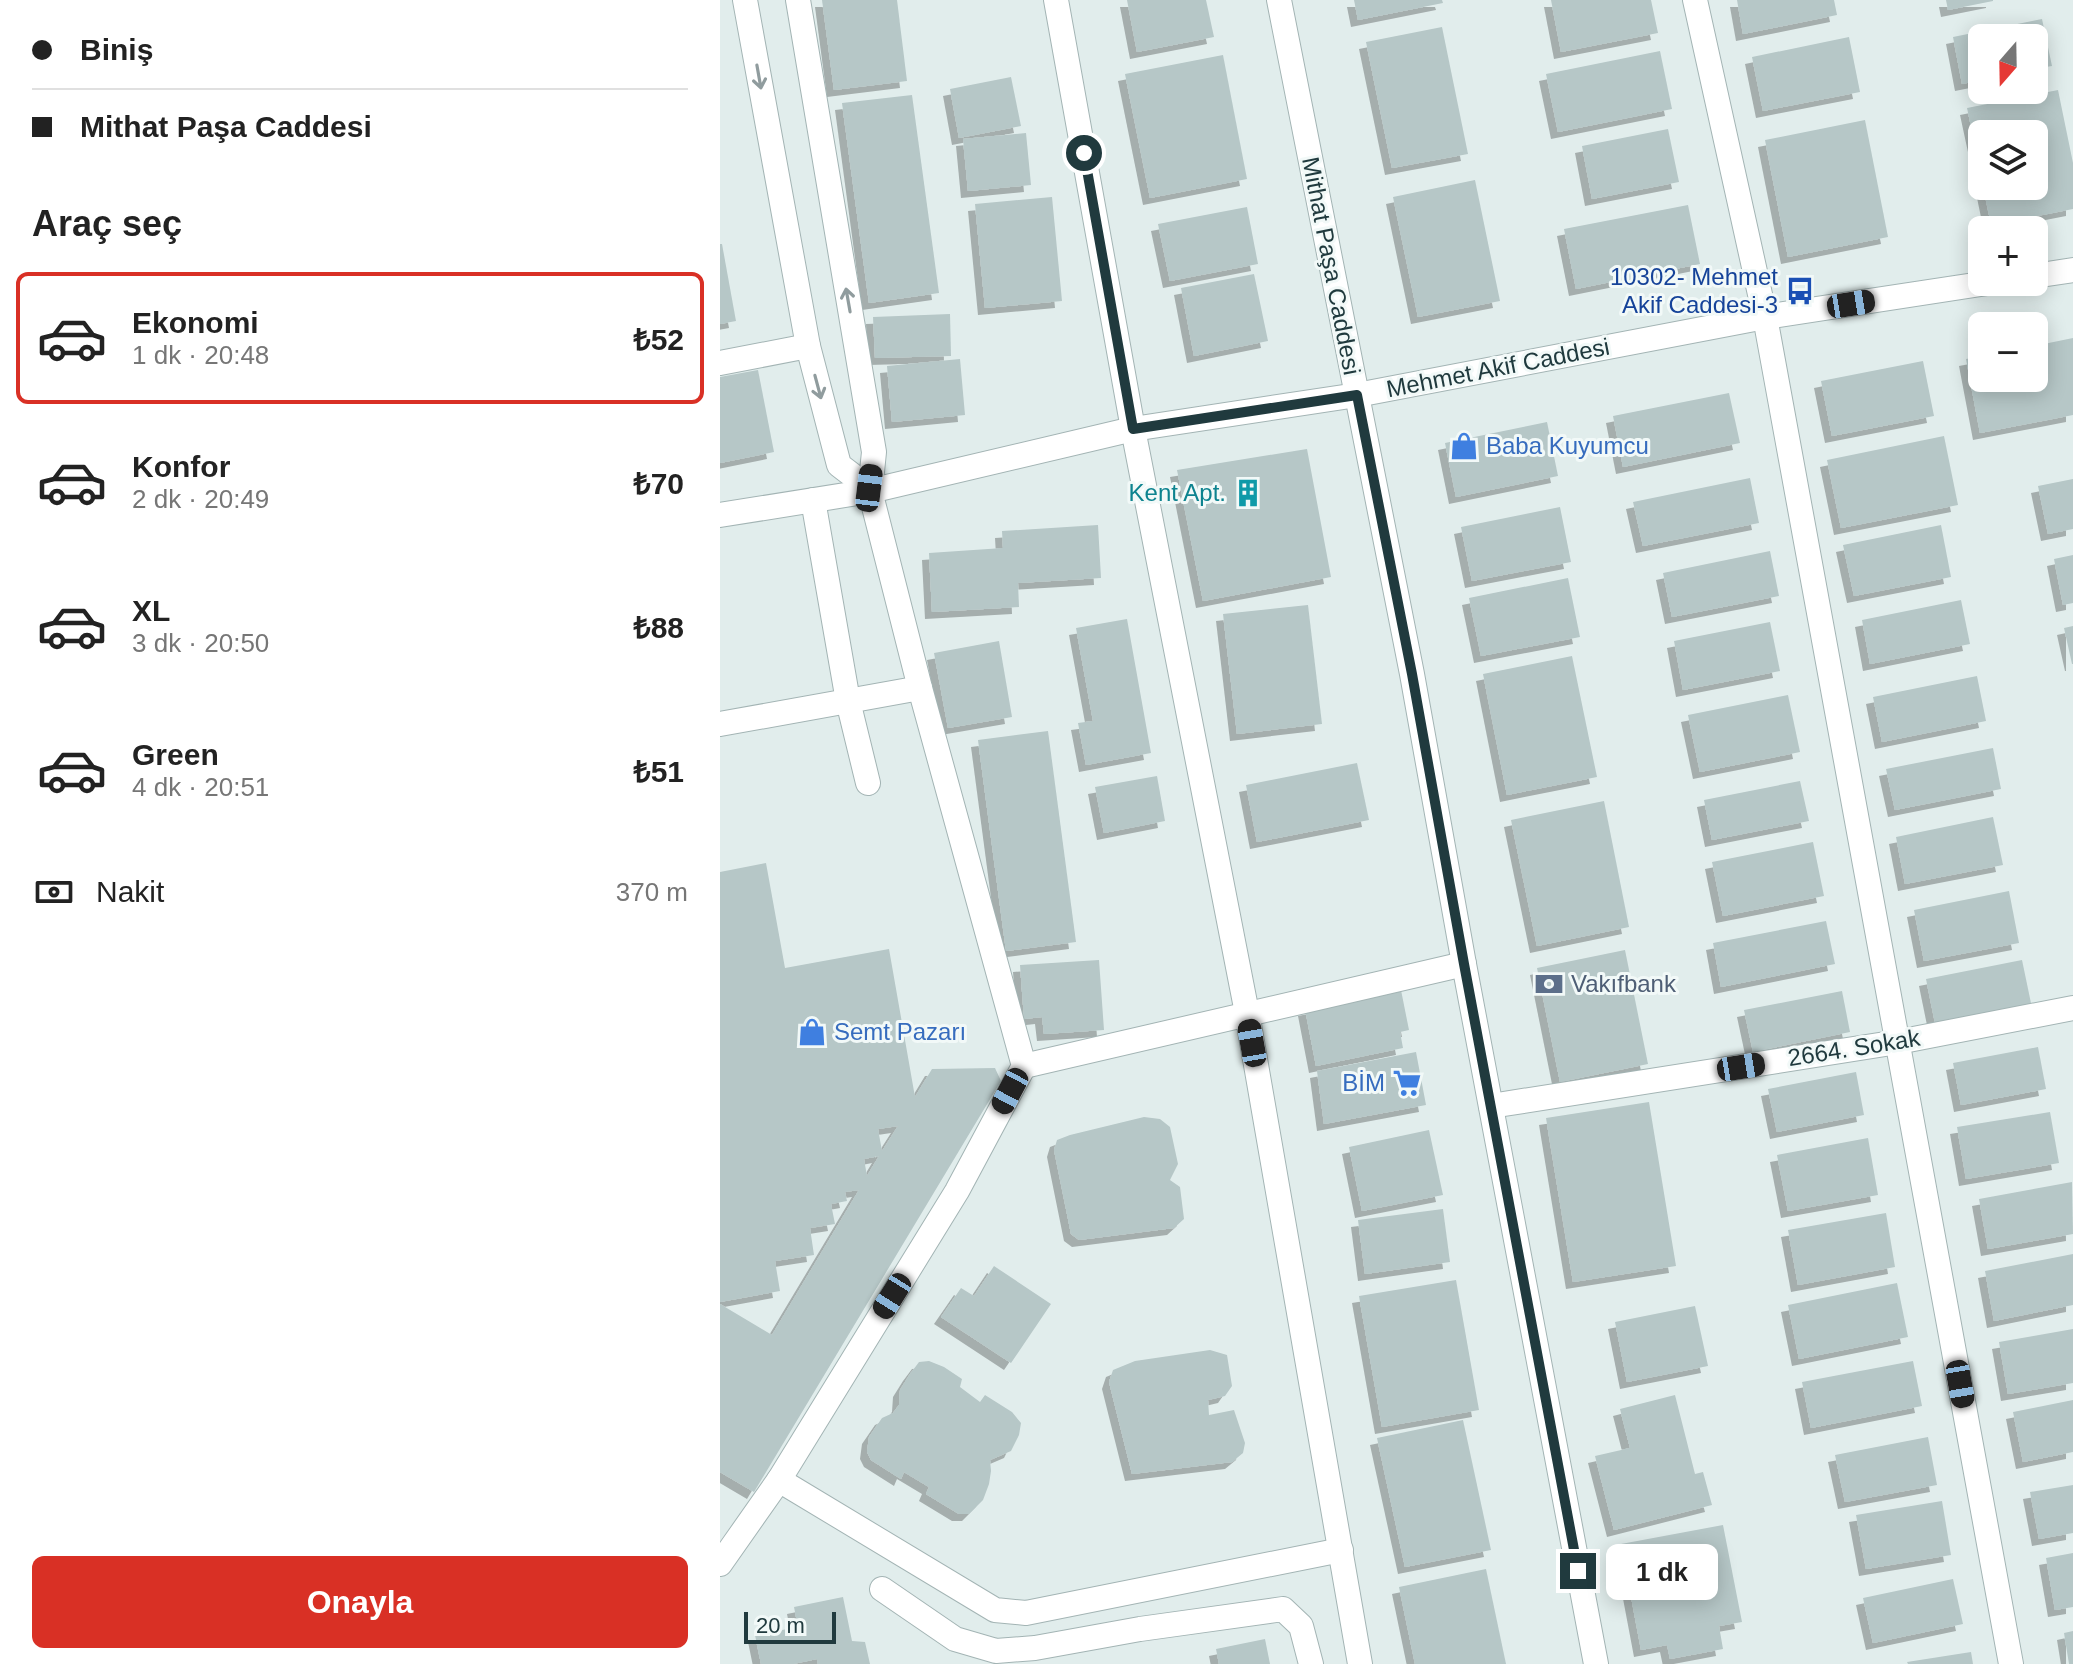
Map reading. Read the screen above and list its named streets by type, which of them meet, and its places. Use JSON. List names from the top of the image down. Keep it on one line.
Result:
{"streets":{"street":["Mithat Paşa Caddesi","Mehmet Akif Caddesi","2664. Sokak"]},"crossings":[["Mithat Paşa Caddesi","Mehmet Akif Caddesi"],["Mithat Paşa Caddesi","2664. Sokak"]],"places":{"bus stop":["10302- Mehmet Akif Caddesi-3"],"shop":["Baba Kuyumcu","Semt Pazarı"],"building":["Kent Apt."],"bank":["Vakıfbank"],"supermarket":["BİM"]},"scale_bar":"20 m","north":"bottom","page":{"banner":["Biniş","Mithat Paşa Caddesi"],"map_buttons":["+","−"],"heading":"Araç seç","list":[{"name":"Ekonomi","note":"1 dk · 20:48","value":"₺52"},{"name":"Konfor","note":"2 dk · 20:49","value":"₺70"},{"name":"XL","note":"3 dk · 20:50","value":"₺88"},{"name":"Green","note":"4 dk · 20:51","value":"₺51"}],"pay":["Nakit","370 m"],"buttons":"Onayla","bubble":"1 dk","scale":"20 m"}}
